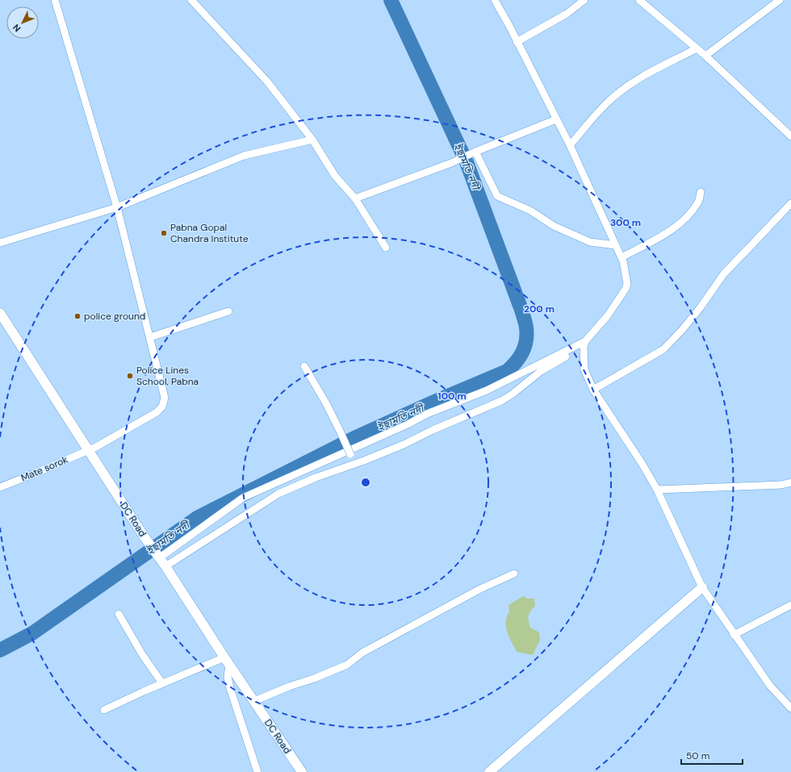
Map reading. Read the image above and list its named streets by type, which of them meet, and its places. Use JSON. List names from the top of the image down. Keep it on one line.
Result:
{"streets":{"street":["Mate sorok","DC Road"]},"crossings":[["Mate sorok","DC Road"]],"water":["ইছামতি নদী"],"places":["Pabna Gopal Chandra Institute","police ground","Police Lines School, Pabna"],"scale_bar":"50 m","north":"bottom left","rings":["300 m","200 m","100 m"]}
